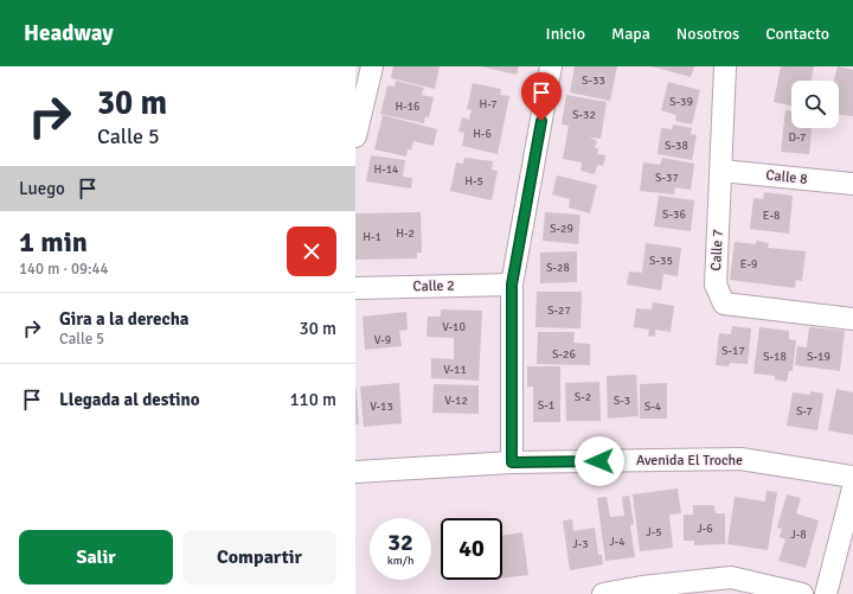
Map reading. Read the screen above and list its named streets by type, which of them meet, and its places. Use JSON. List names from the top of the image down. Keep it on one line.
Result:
{"streets":{"street":["Calle 8","Calle 7","Calle 2","Avenida El Troche"]},"crossings":[["Calle 8","Calle 7"]],"house_numbers":["S-33","S-39","H-7","H-16","S-32","H-6","D-7","S-38","H-14","S-37","H-5","S-36","E-8","S-29","H-2","H-1","S-35","E-9","S-28","S-27","V-10","V-9","S-17","S-26","S-18","S-19","V-11","S-2","V-12","S-3","S-1","V-13","S-4","S-7","J-6","J-5","J-8","J-4","J-3"],"page":{"header":"Headway","nav":["Inicio","Mapa","Nosotros","Contacto"],"turn":["30 m","Calle 5"],"then":"Luego","heading":["1 min","140 m · 09:44"],"list":[{"name":"Gira a la derecha","note":"Calle 5","value":"30 m"},{"name":"Llegada al destino","value":"110 m"}],"speed":"32 km/h","limit":"40","buttons":["Salir","Compartir"]}}
